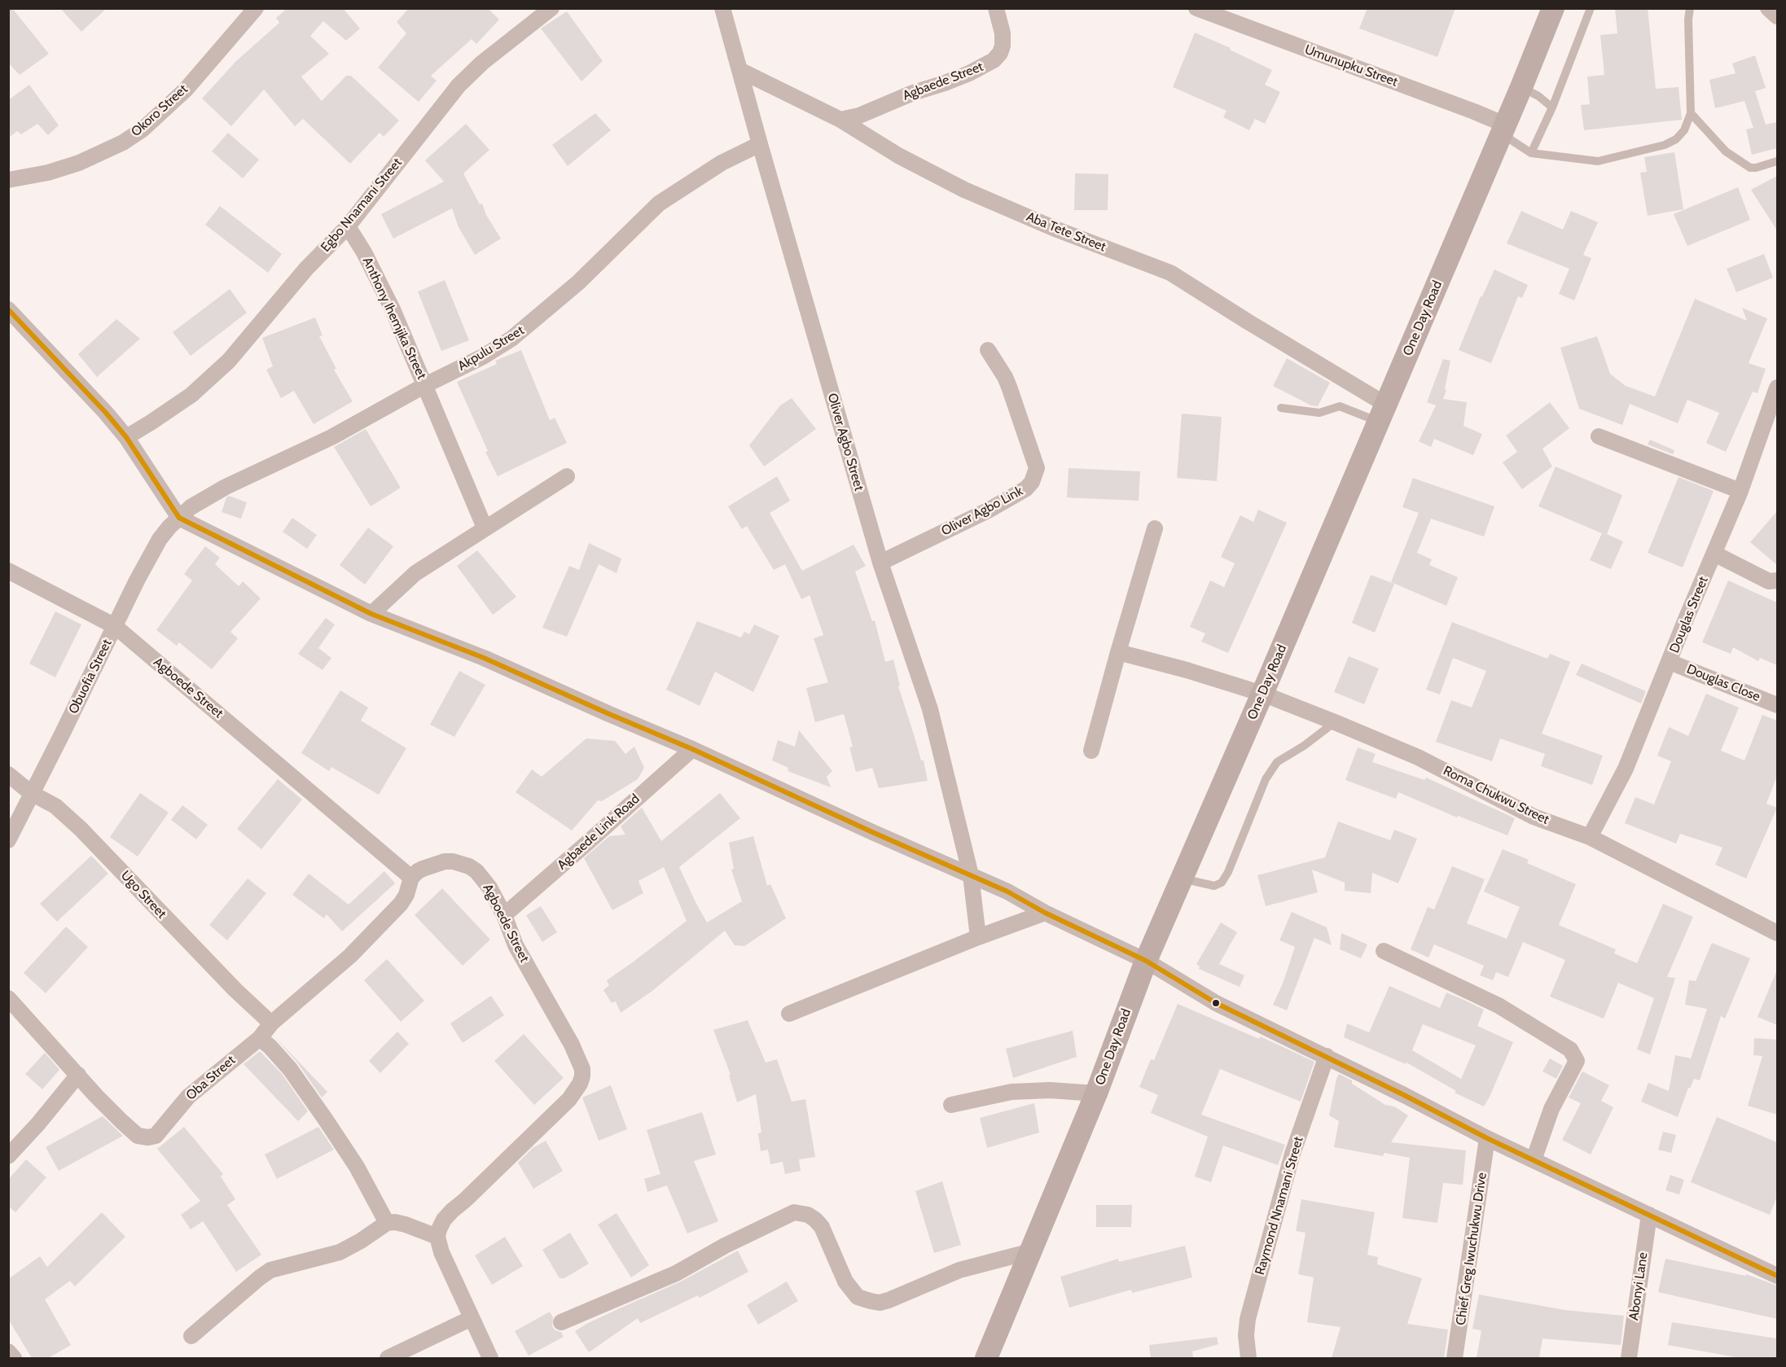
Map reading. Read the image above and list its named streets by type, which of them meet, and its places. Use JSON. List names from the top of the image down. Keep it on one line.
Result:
{"streets":{"main road":["One Day Road"],"street":["Umunupku Street","Agbaede Street","Okoro Street","Egbo Nnamani Street","Aba Tete Street","Anthony Ihemjika Street","Akpulu Street","Oliver Agbo Street","Oliver Agbo Link","Douglas Street","Obuofia Street","Douglas Close","Agboede Street","Roma Chukwu Street","Agbaede Link Road","Ugo Street","Oba Street","Raymond Nnamani Street","Chief Greg Iwuchukwu Drive","Abonyi Lane"]},"crossings":[["Umunupku Street","One Day Road"],["Agbaede Street","Aba Tete Street"],["Egbo Nnamani Street","Anthony Ihemjika Street"],["Aba Tete Street","One Day Road"],["Aba Tete Street","Oliver Agbo Street"],["Anthony Ihemjika Street","Akpulu Street"],["One Day Road","Roma Chukwu Street"],["Akpulu Street","Oliver Agbo Street"],["Akpulu Street","Obuofia Street"],["Oliver Agbo Street","Oliver Agbo Link"],["Douglas Street","Douglas Close"],["Douglas Street","Roma Chukwu Street"],["Obuofia Street","Agboede Street"],["Obuofia Street","Ugo Street"],["Agboede Street","Agbaede Link Road"],["Agboede Street","Oba Street"],["Ugo Street","Oba Street"]]}
